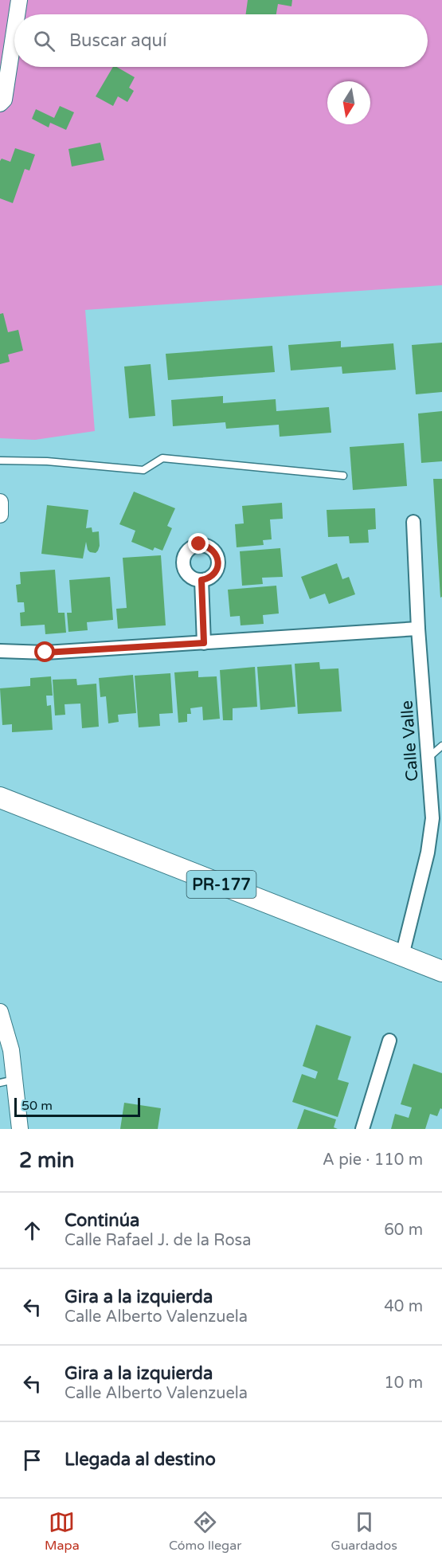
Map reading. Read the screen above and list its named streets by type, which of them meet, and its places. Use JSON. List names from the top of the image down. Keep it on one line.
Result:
{"streets":{"main road":["PR-177"],"street":["Calle Valle"]},"crossings":[["Calle Valle","PR-177"]],"scale_bar":"50 m","north":"bottom","page":{"search":"Buscar aquí","scale":"50 m","heading":["2 min","A pie · 110 m"],"list":[["Continúa","Calle Rafael J. de la Rosa","60 m"],["Gira a la izquierda","Calle Alberto Valenzuela","40 m"],["Gira a la izquierda","Calle Alberto Valenzuela","10 m"],"Llegada al destino"],"nav":["Mapa","Cómo llegar","Guardados"]}}
